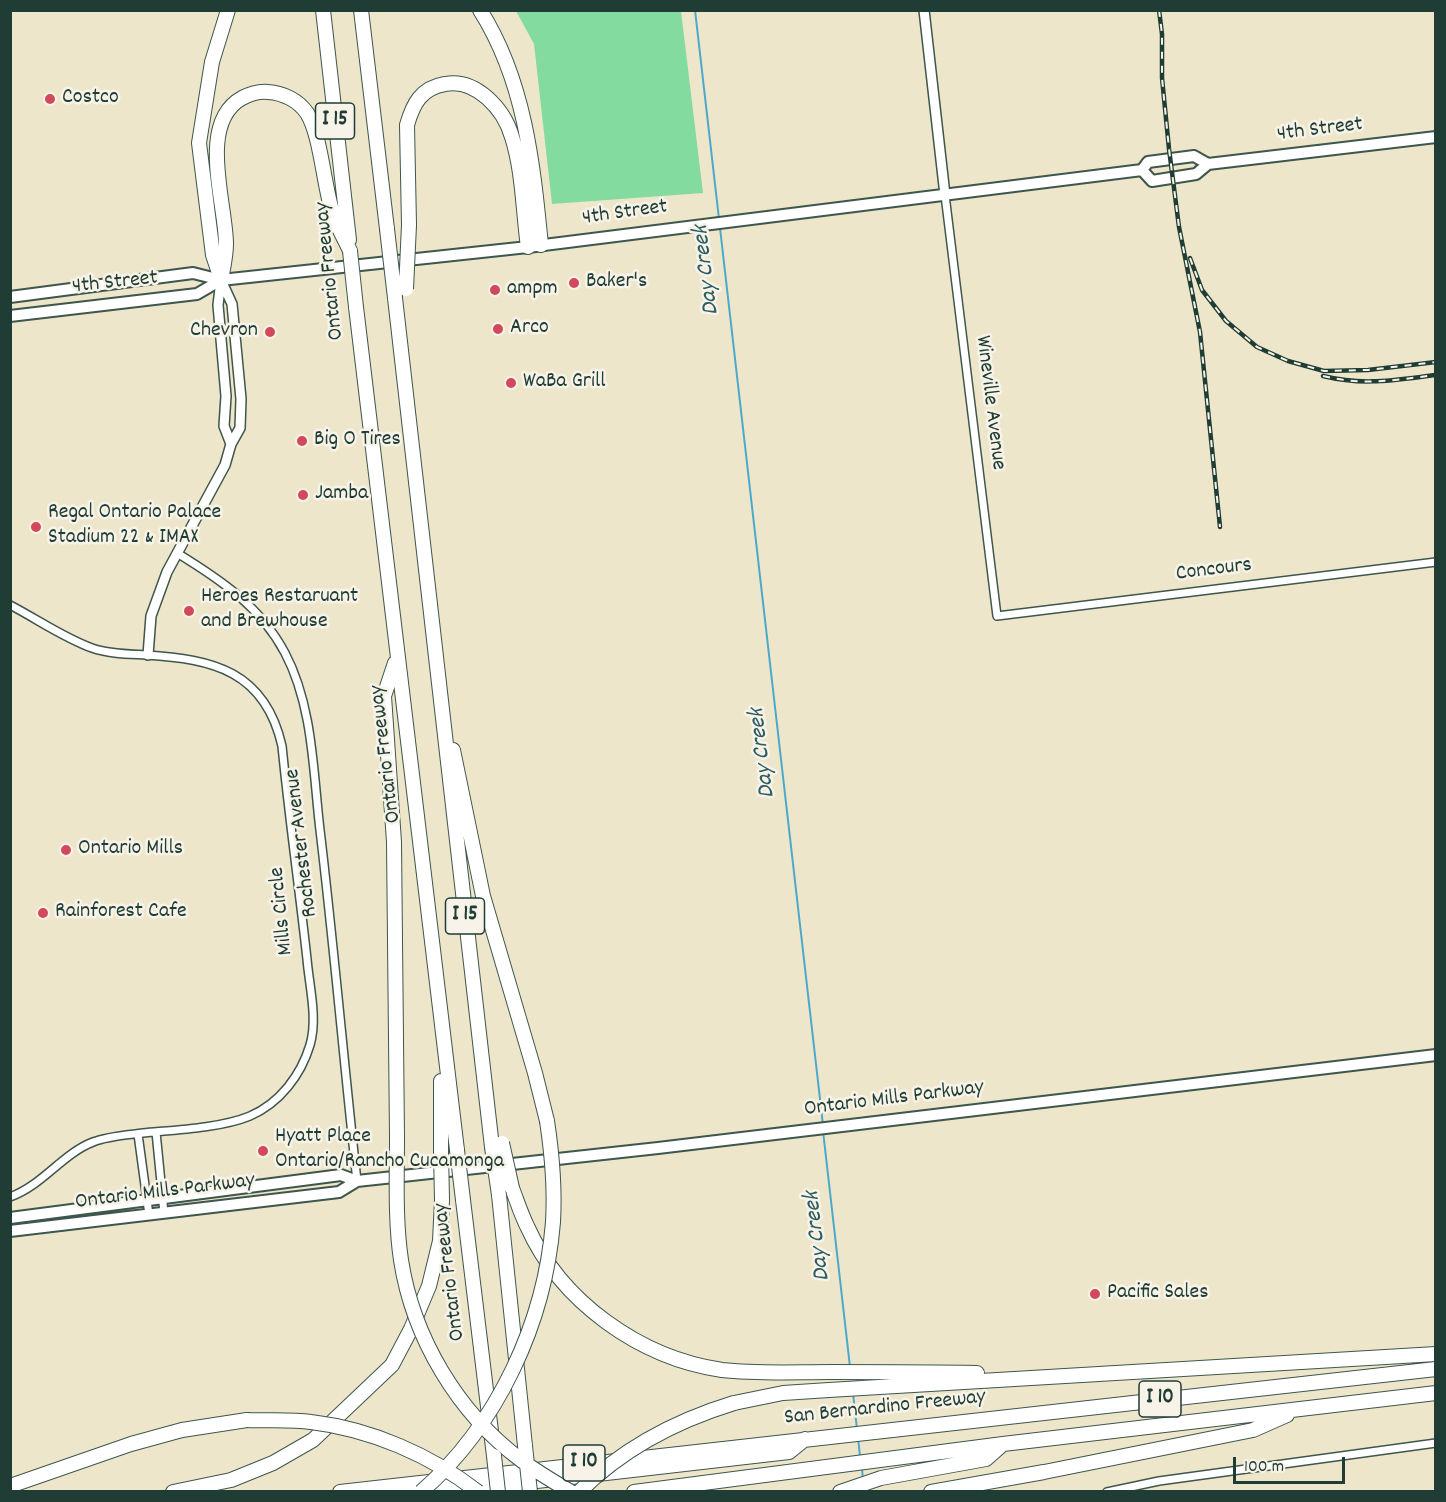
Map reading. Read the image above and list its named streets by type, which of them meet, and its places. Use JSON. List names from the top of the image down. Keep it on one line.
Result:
{"streets":{"highway":["I 15","Ontario Freeway","I 10","San Bernardino Freeway"],"main road":["4th Street","Ontario Mills Parkway"],"street":["Wineville Avenue","Concours","Rochester Avenue","Mills Circle"]},"crossings":[["4th Street","Wineville Avenue"],["Wineville Avenue","Concours"],["Rochester Avenue","Ontario Mills Parkway"]],"water":["Day Creek"],"places":["Costco","Baker's","ampm","Arco","Chevron","WaBa Grill","Big O Tires","Jamba","Regal Ontario Palace Stadium 22 & IMAX","Heroes Restaruant and Brewhouse","Ontario Mills","Rainforest Cafe","Hyatt Place Ontario/Rancho Cucamonga","Pacific Sales"],"scale_bar":"100 m"}
